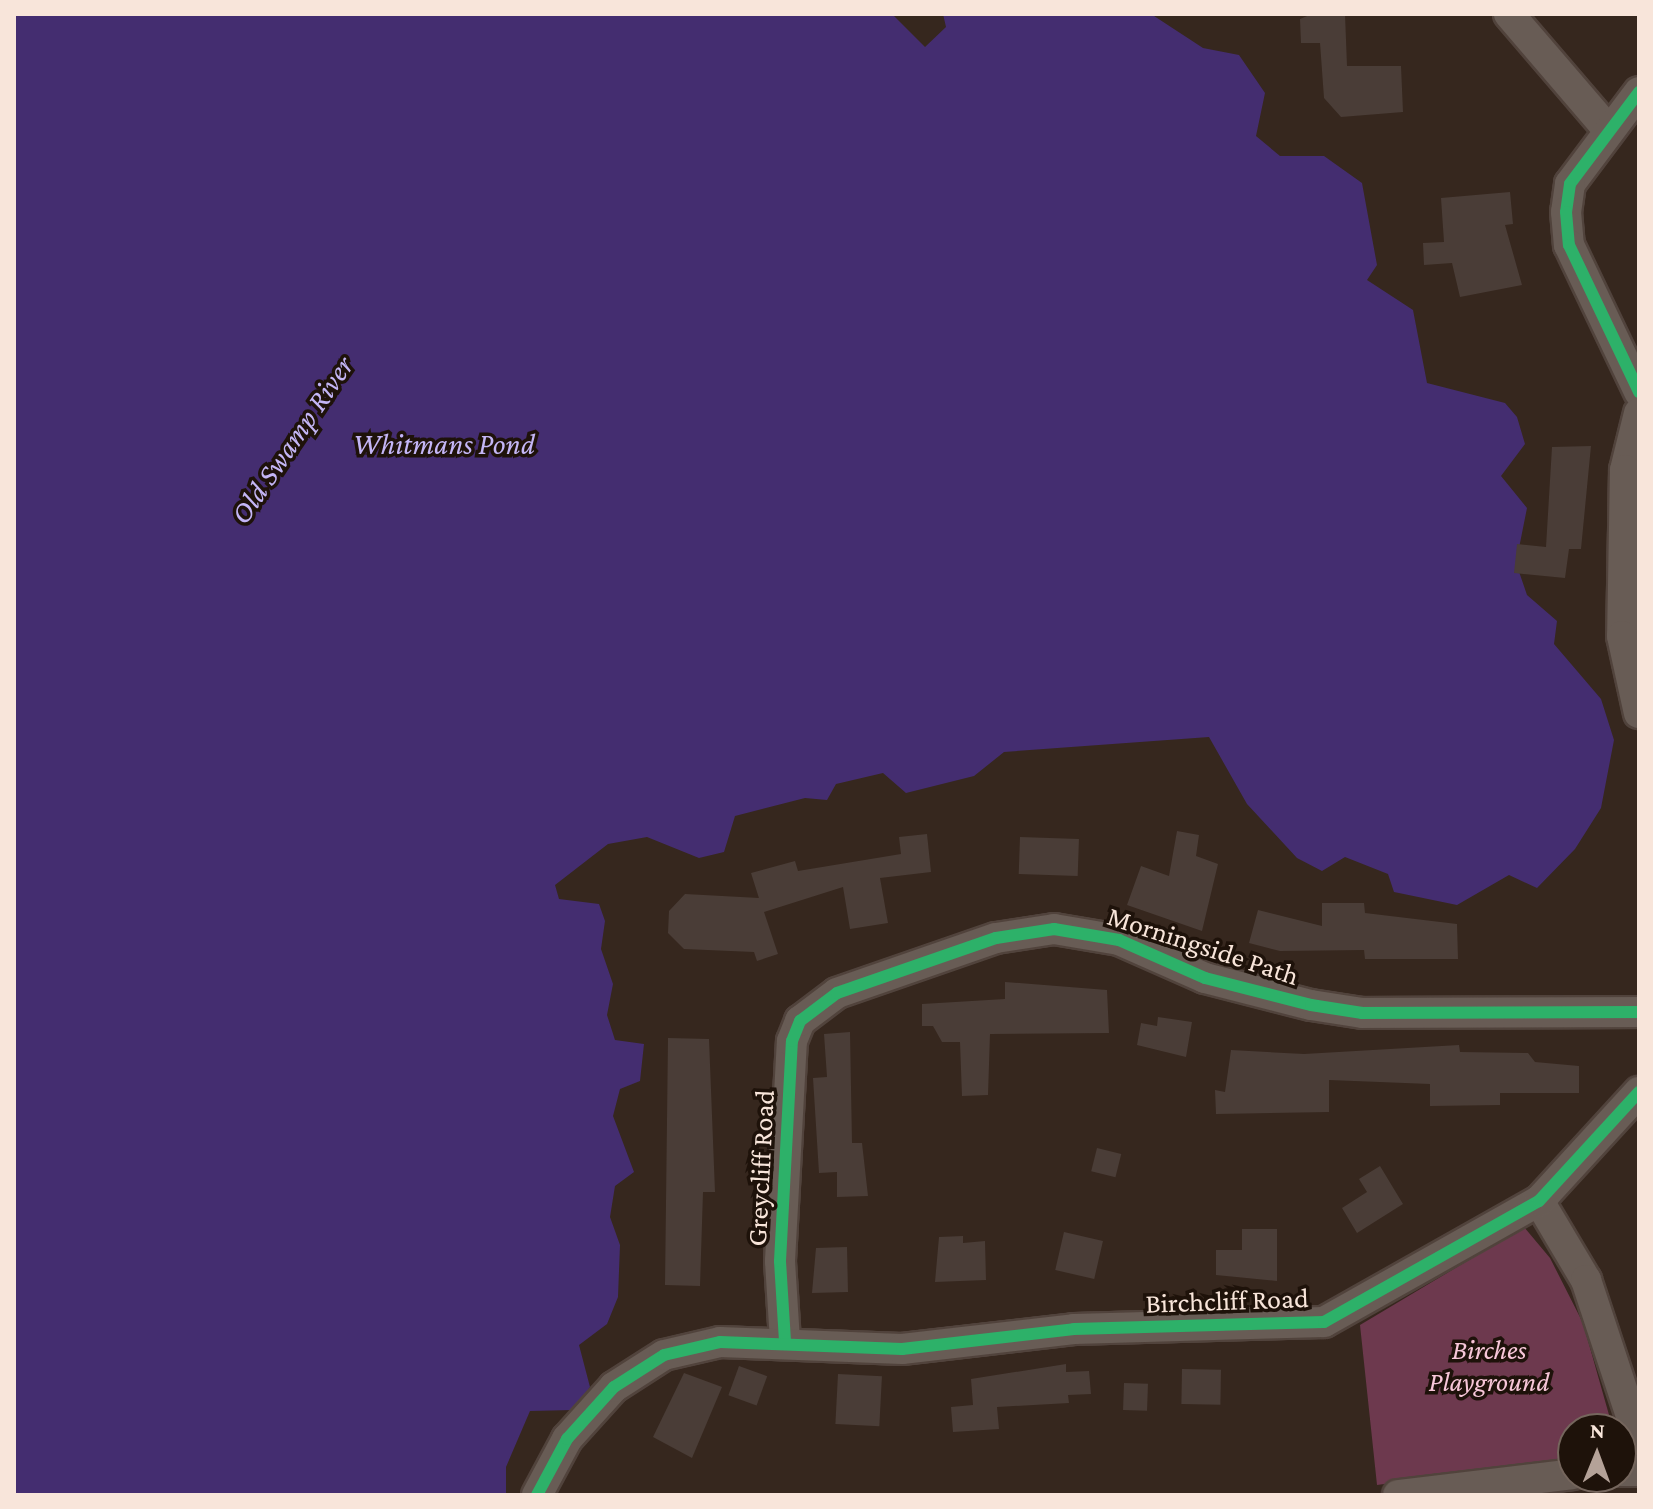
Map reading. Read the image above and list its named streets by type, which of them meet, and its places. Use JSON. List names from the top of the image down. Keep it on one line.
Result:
{"streets":{"street":["Morningside Path","Greycliff Road","Birchcliff Road"]},"crossings":[["Morningside Path","Greycliff Road"],["Greycliff Road","Birchcliff Road"]],"water":["Old Swamp River","Whitmans Pond"],"parks":["Birches Playground"],"north":"top"}
